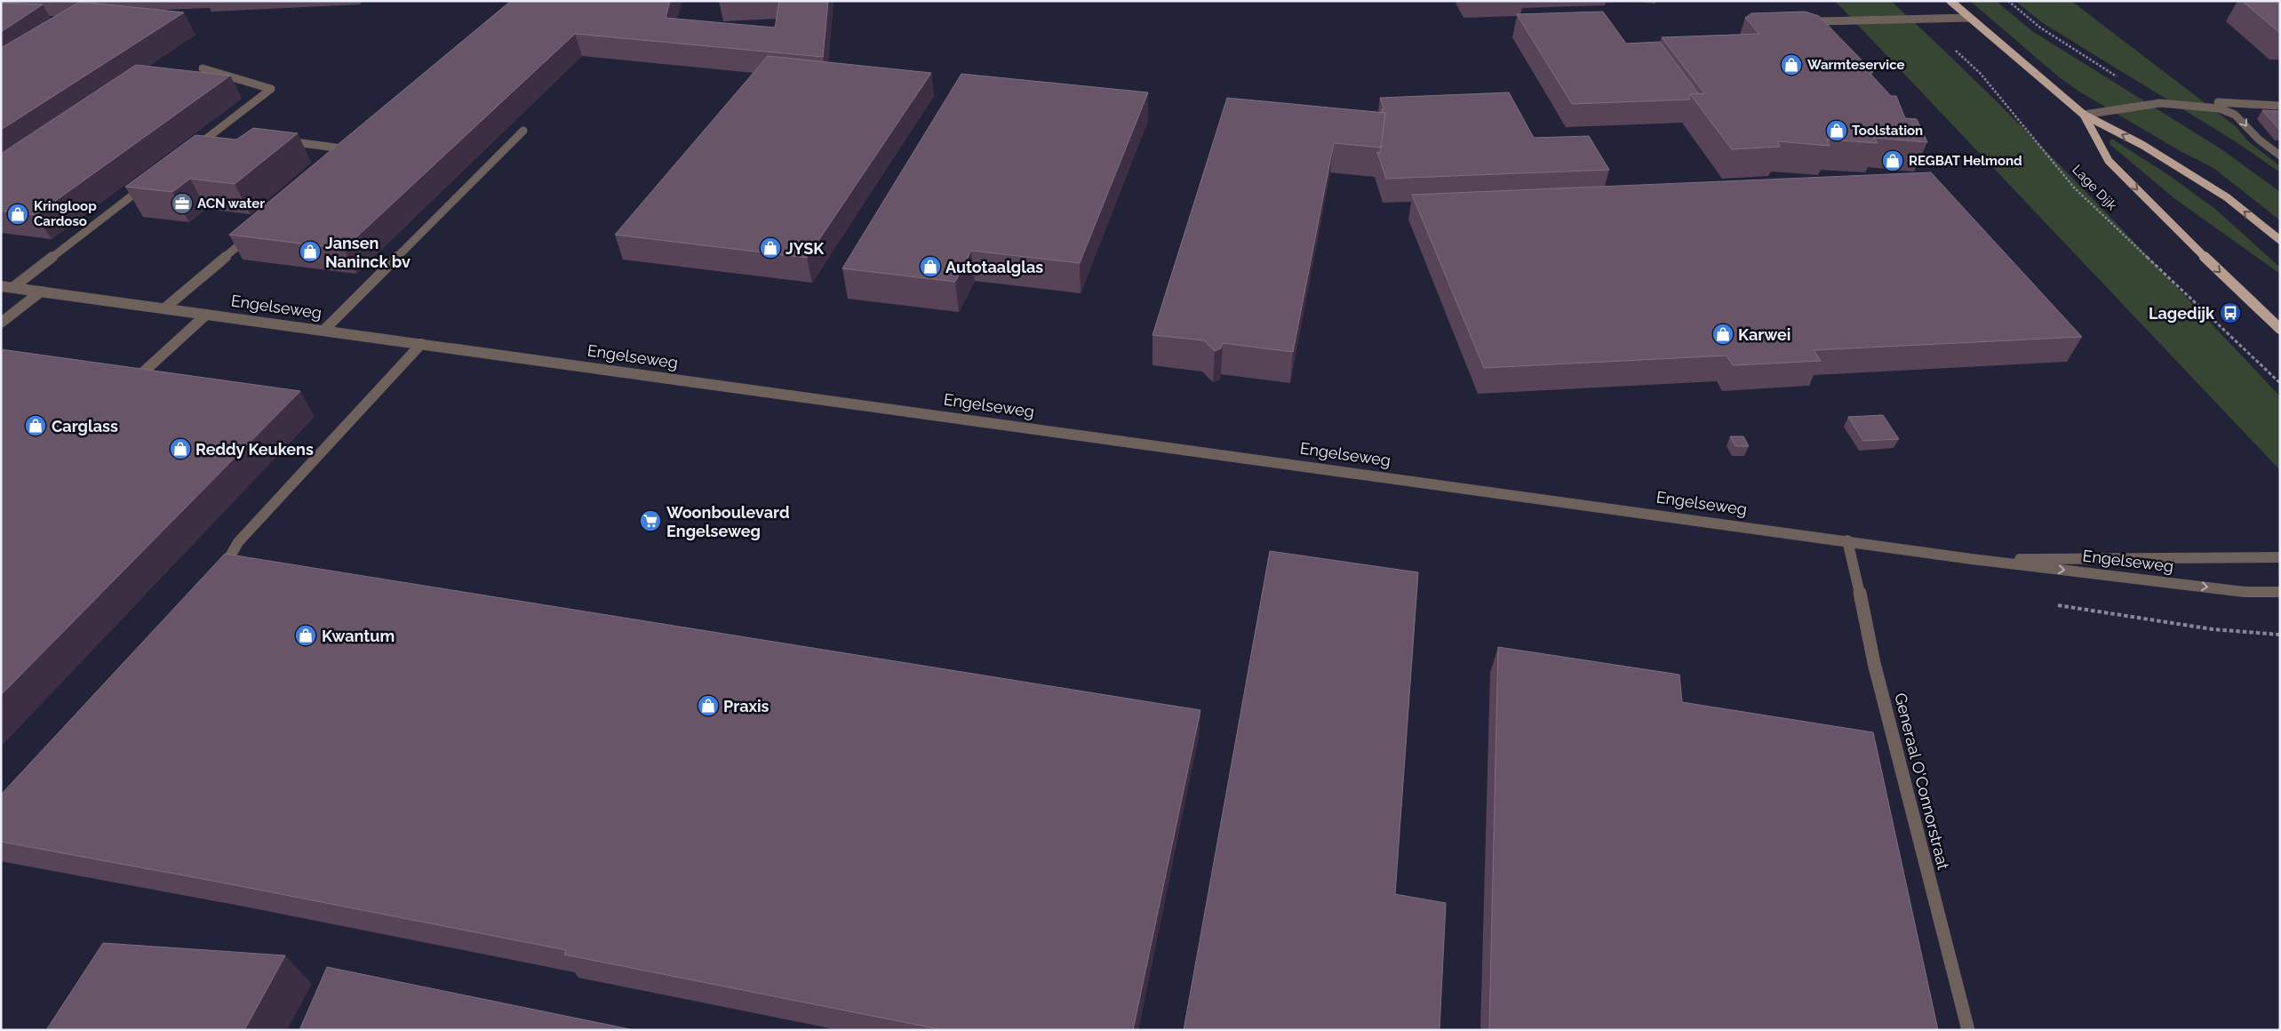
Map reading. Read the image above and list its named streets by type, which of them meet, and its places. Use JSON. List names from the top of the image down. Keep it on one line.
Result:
{"streets":{"main road":["Lage Dijk"],"street":["Engelseweg","Generaal O'Connorstraat"]},"crossings":[["Engelseweg","Generaal O'Connorstraat"]],"places":{"shop":["Warmteservice","Toolstation","REGBAT Helmond","Kringloop Cardoso","JYSK","Jansen Naninck bv","Autotaalglas","Karwei","Carglass","Reddy Keukens","Kwantum","Praxis"],"office":["ACN water"],"bus stop":["Lagedijk"],"supermarket":["Woonboulevard Engelseweg"]}}
